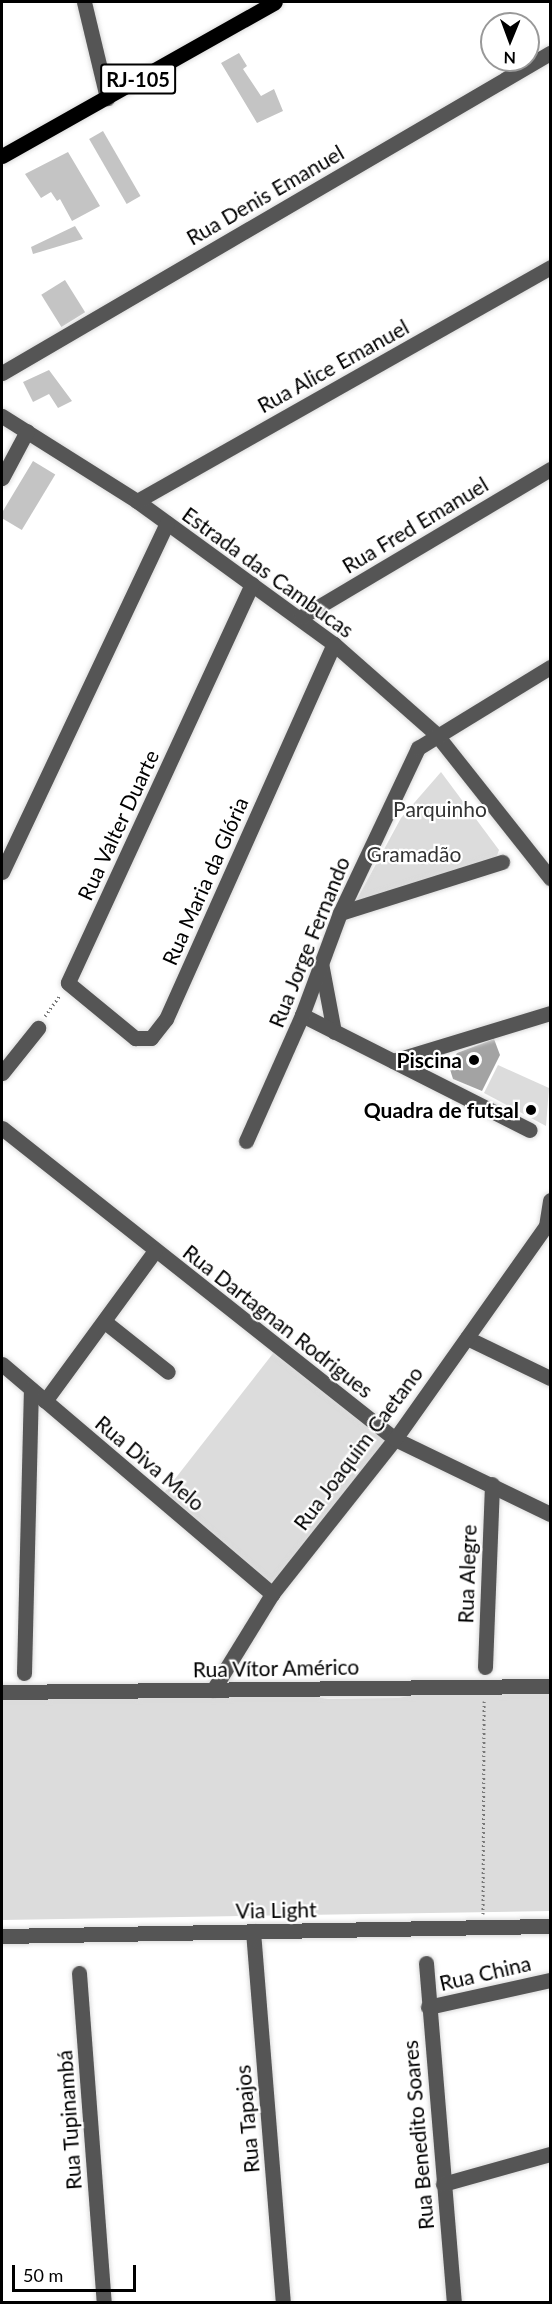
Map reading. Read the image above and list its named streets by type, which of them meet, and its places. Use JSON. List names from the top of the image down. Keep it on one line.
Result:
{"streets":{"main road":["RJ-105"],"street":["Rua Denis Emanuel","Rua Alice Emanuel","Rua Fred Emanuel","Estrada das Cambucas","Rua Valter Duarte","Rua Maria da Glória","Rua Jorge Fernando","Rua Dartagnan Rodrigues","Rua Joaquim Caetano","Rua Diva Melo","Rua Alegre","Rua Vítor Américo","Via Light","Rua China","Rua Tapajos","Rua Tupinambá","Rua Benedito Soares"]},"crossings":[["Rua Alice Emanuel","Estrada das Cambucas"],["Rua Fred Emanuel","Estrada das Cambucas"],["Estrada das Cambucas","Rua Valter Duarte"],["Estrada das Cambucas","Rua Maria da Glória"],["Estrada das Cambucas","Rua Jorge Fernando"],["Rua Valter Duarte","Rua Maria da Glória"],["Rua Dartagnan Rodrigues","Rua Joaquim Caetano"],["Rua Dartagnan Rodrigues","Rua Alegre"],["Rua Joaquim Caetano","Rua Diva Melo"],["Rua Joaquim Caetano","Rua Vítor Américo"],["Via Light","Rua Tapajos"],["Rua China","Rua Benedito Soares"]],"parks":["Parquinho","Gramadão"],"places":["Piscina","Quadra de futsal"],"scale_bar":"50 m","north":"bottom"}
